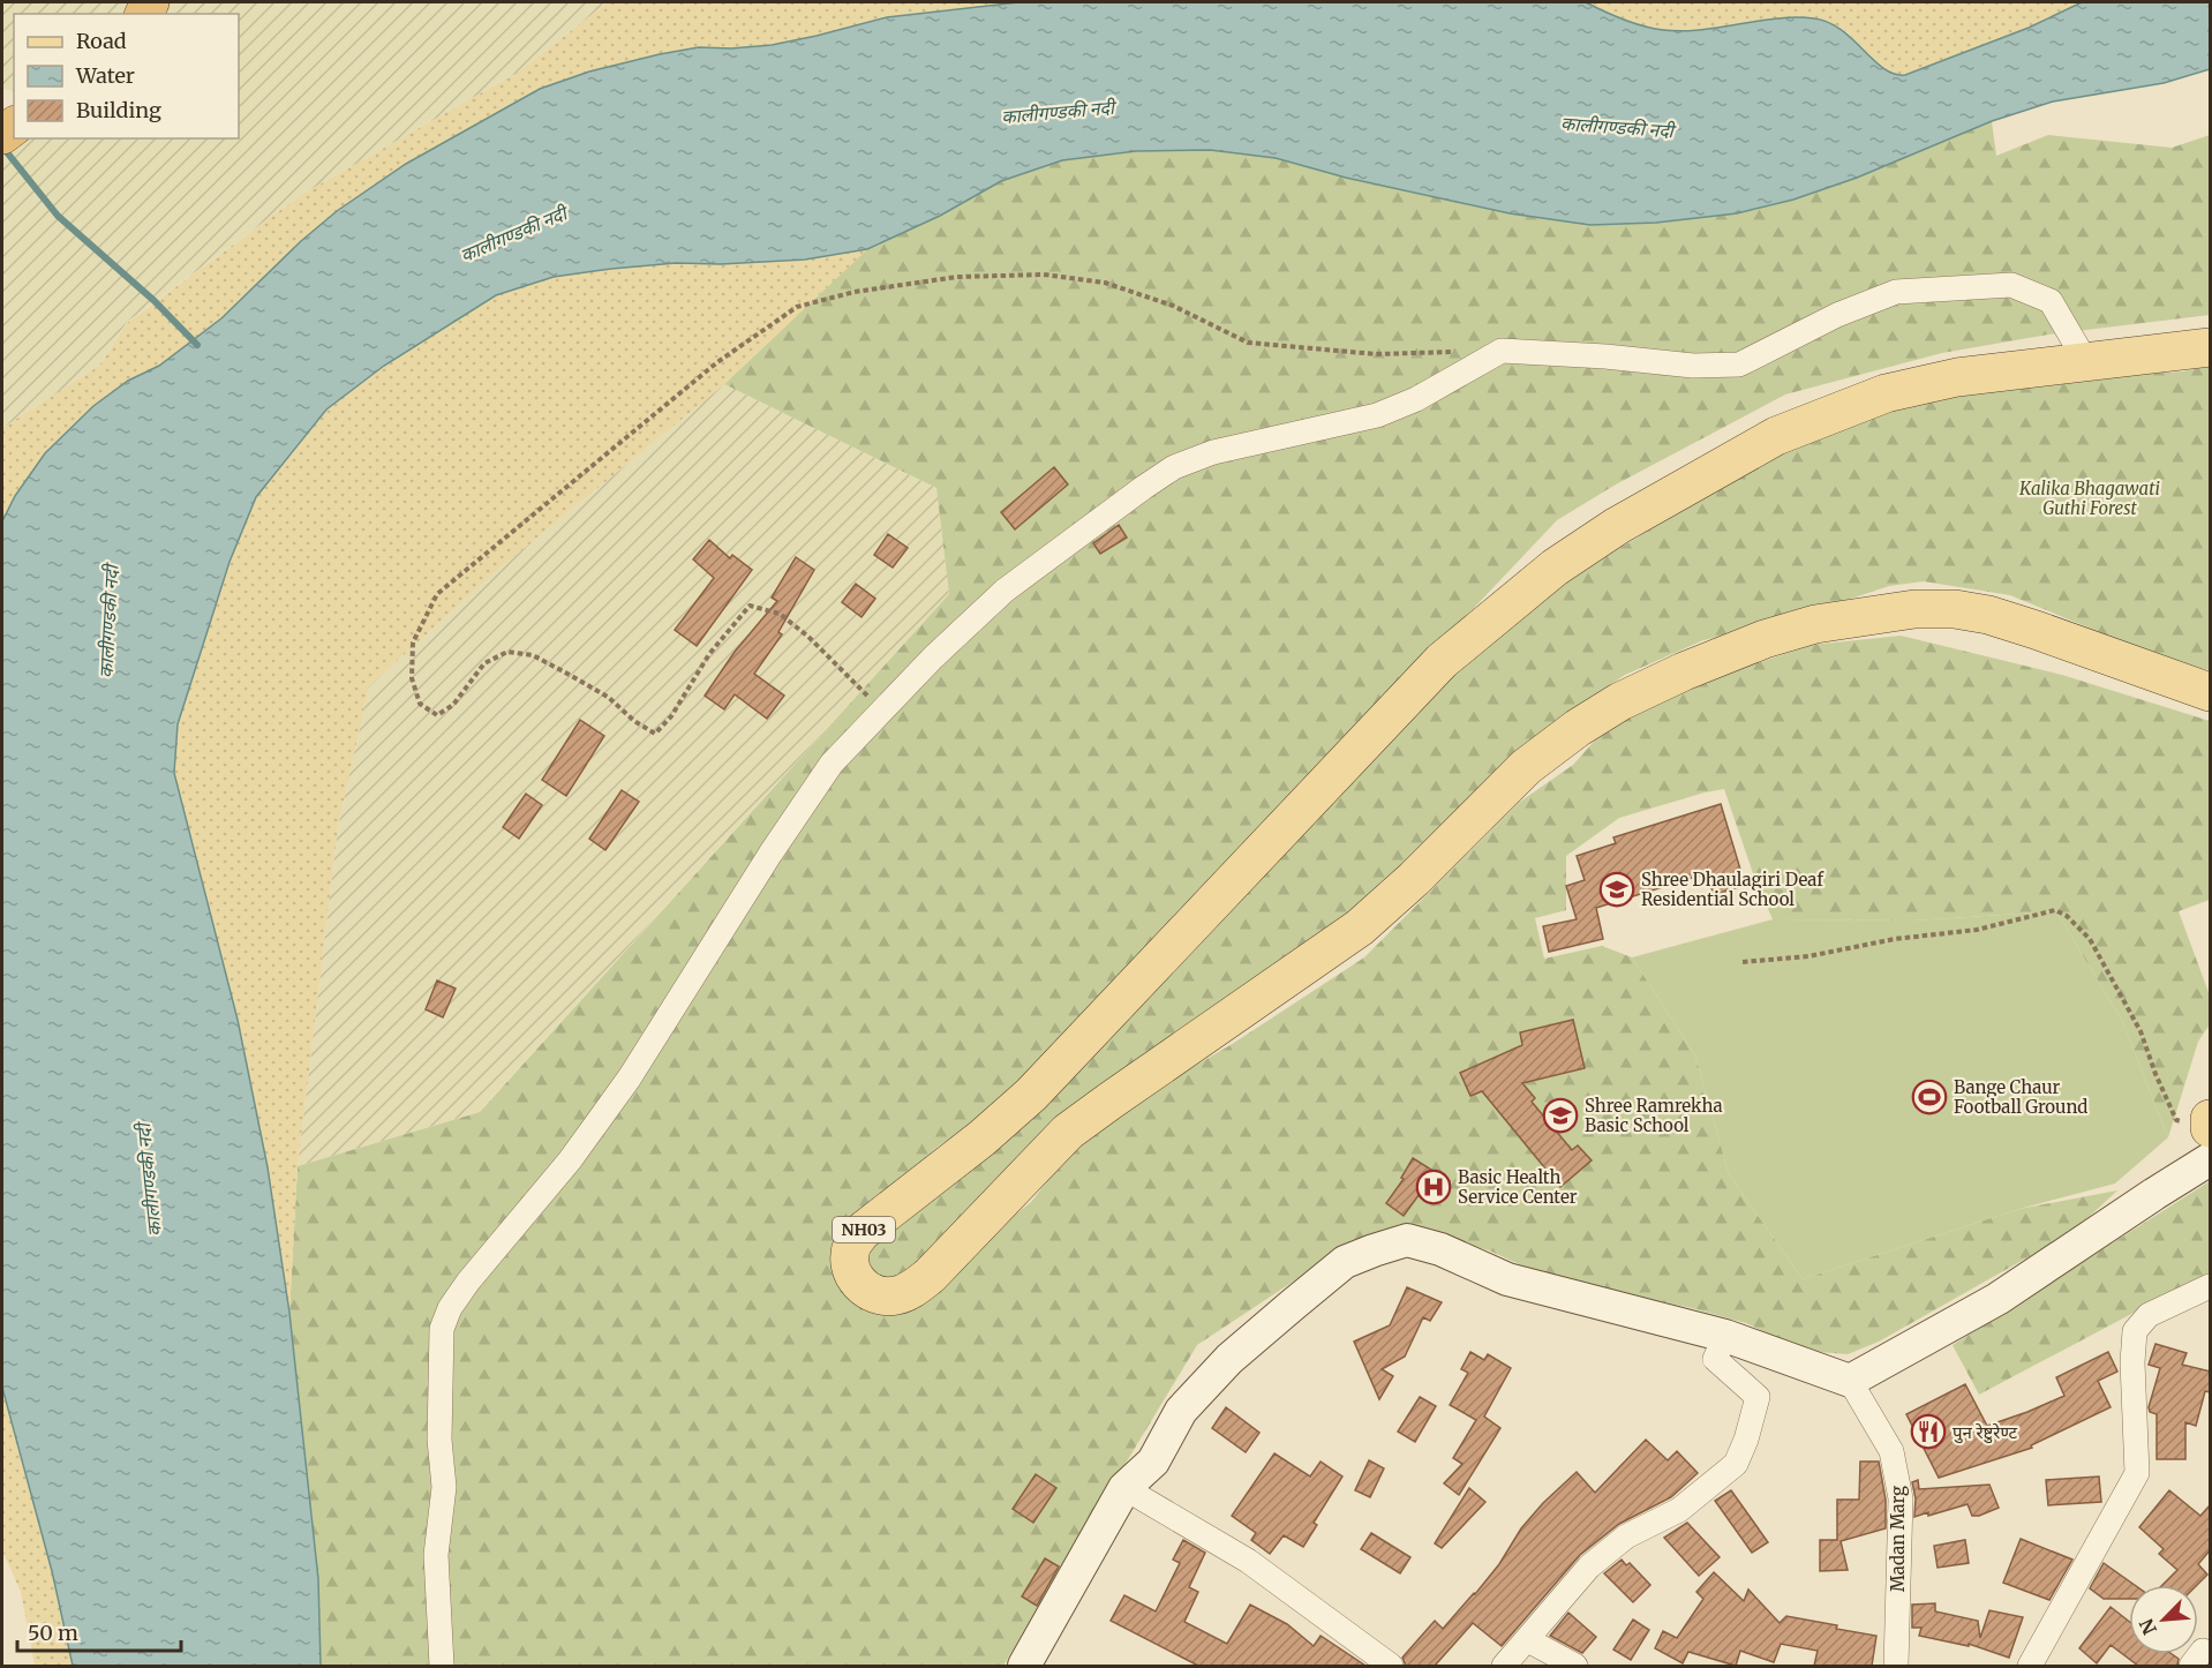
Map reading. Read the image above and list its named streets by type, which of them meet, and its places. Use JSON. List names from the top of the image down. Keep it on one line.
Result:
{"streets":{"main road":["NH03"],"street":["Madan Marg"]},"water":["कालीगण्डकी नदी"],"parks":["Kalika Bhagawati Guthi Forest"],"places":{"school or university":["Shree Dhaulagiri Deaf Residential School","Shree Ramrekha Basic School"],"sports":["Bange Chaur Football Ground"],"hospital":["Basic Health Service Center"],"restaurant":["पुन रेष्टुरेण्ट"]},"legend":["Road","Water","Building"],"scale_bar":"50 m","north":"bottom left"}
